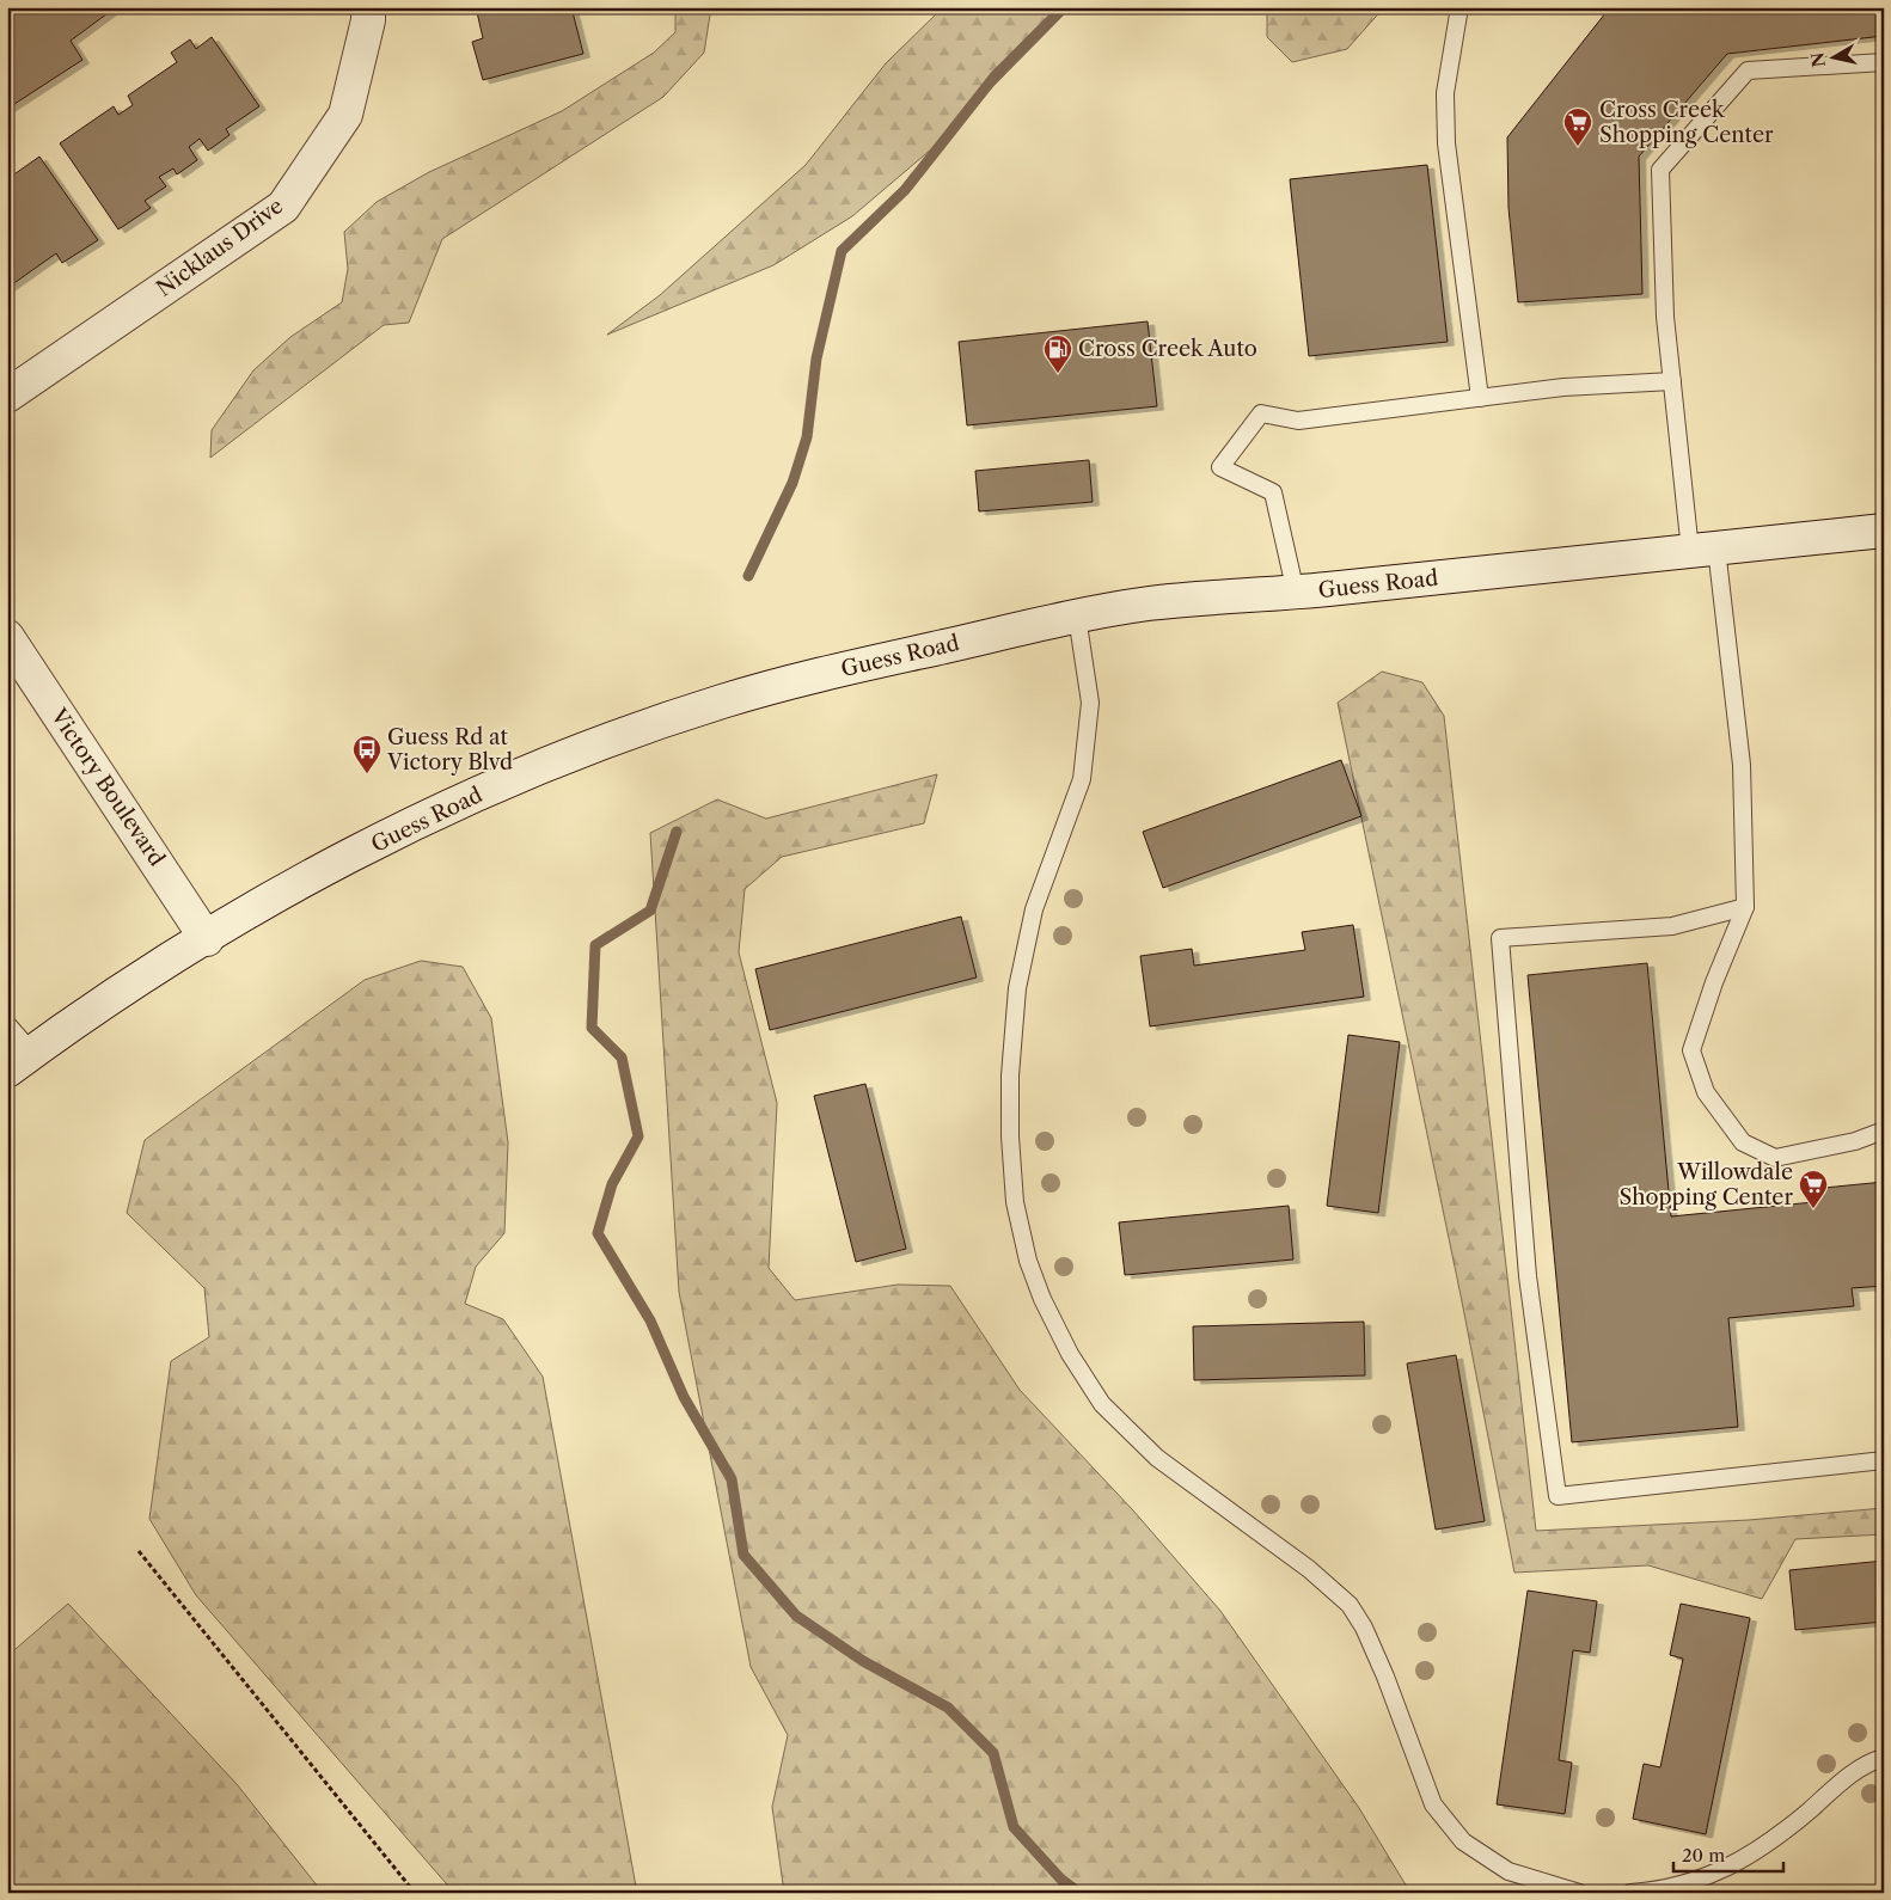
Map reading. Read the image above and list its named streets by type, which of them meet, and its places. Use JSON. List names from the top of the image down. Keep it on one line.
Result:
{"streets":{"main road":["Nicklaus Drive","Guess Road","Victory Boulevard"]},"crossings":[["Guess Road","Victory Boulevard"]],"places":{"supermarket":["Cross Creek Shopping Center","Willowdale Shopping Center"],"fuel station":["Cross Creek Auto"],"bus stop":["Guess Rd at Victory Blvd"]},"scale_bar":"20 m","north":"left"}
